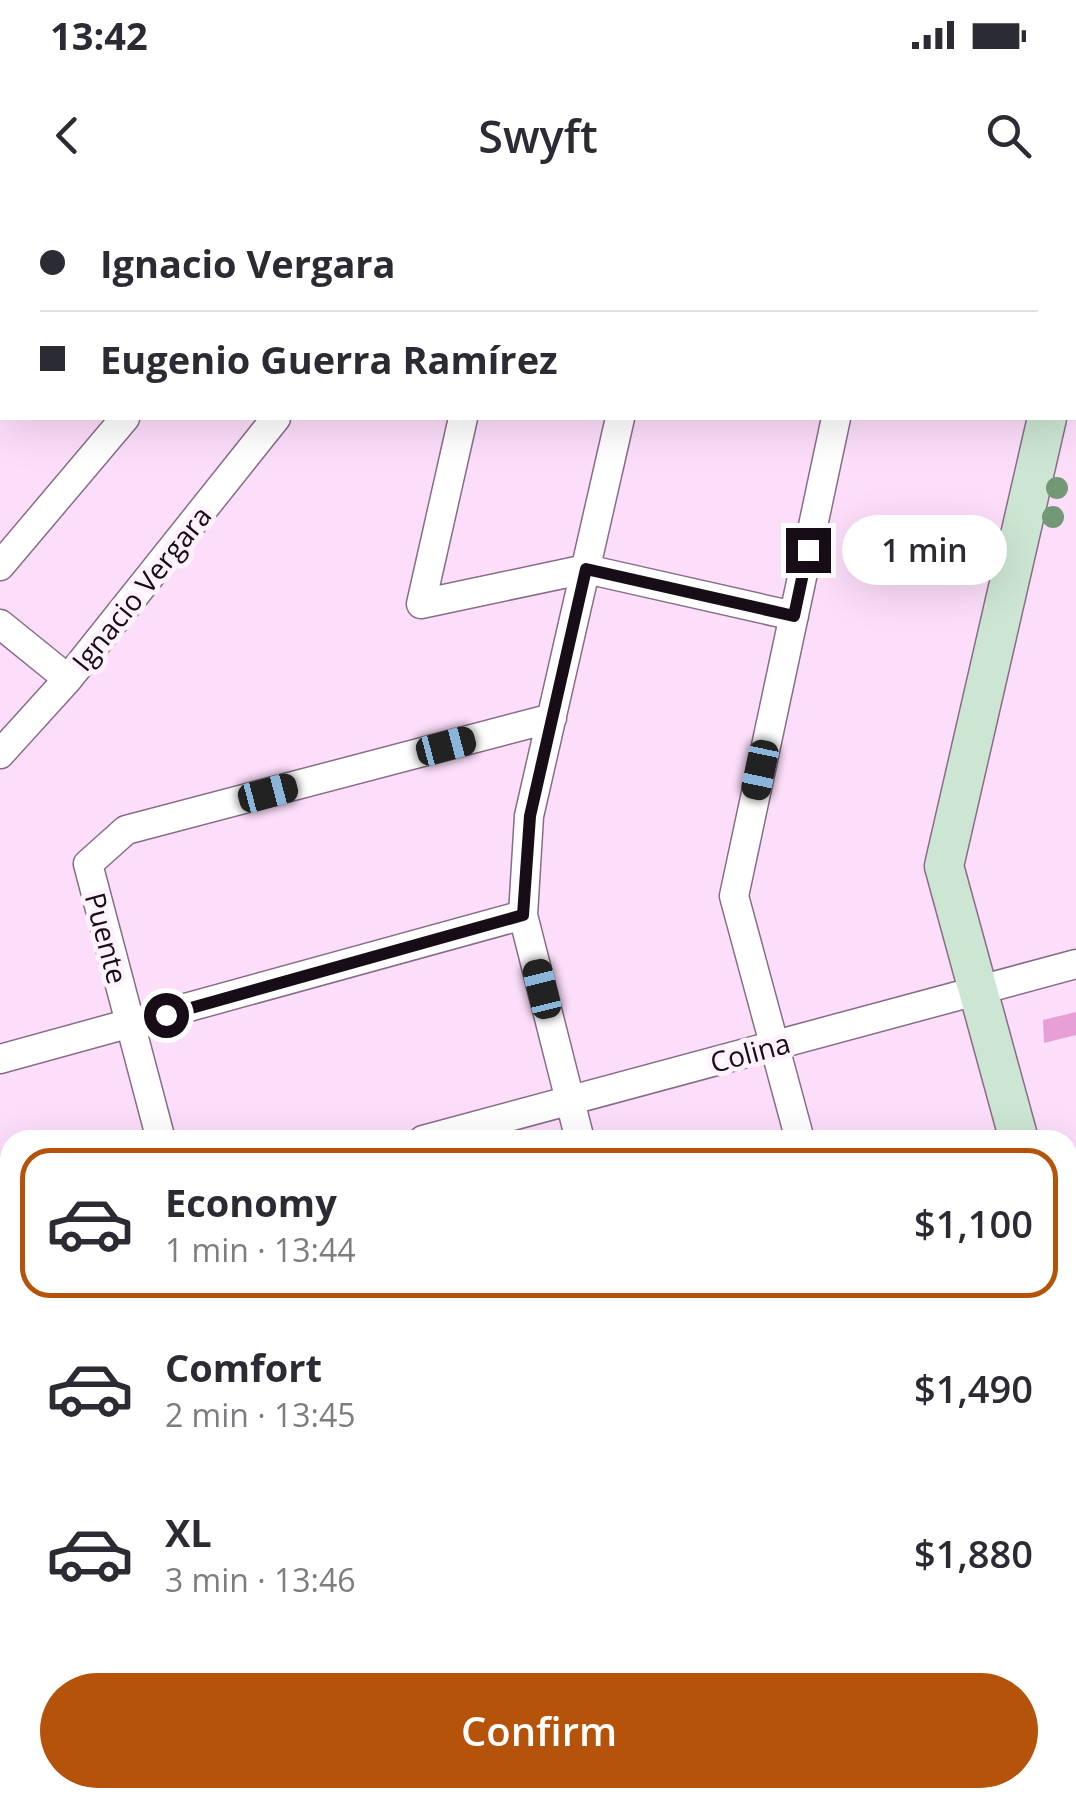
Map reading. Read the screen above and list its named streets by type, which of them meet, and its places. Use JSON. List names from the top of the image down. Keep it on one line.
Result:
{"streets":{"street":["Ignacio Vergara","Puente","Colina"]},"page":{"status":"13:42","header":"Swyft","banner":["Ignacio Vergara","Eugenio Guerra Ramírez"],"bubble":"1 min","list":[{"name":"Economy","note":"1 min · 13:44","value":"$1,100"},{"name":"Comfort","note":"2 min · 13:45","value":"$1,490"},{"name":"XL","note":"3 min · 13:46","value":"$1,880"}],"buttons":"Confirm"}}
